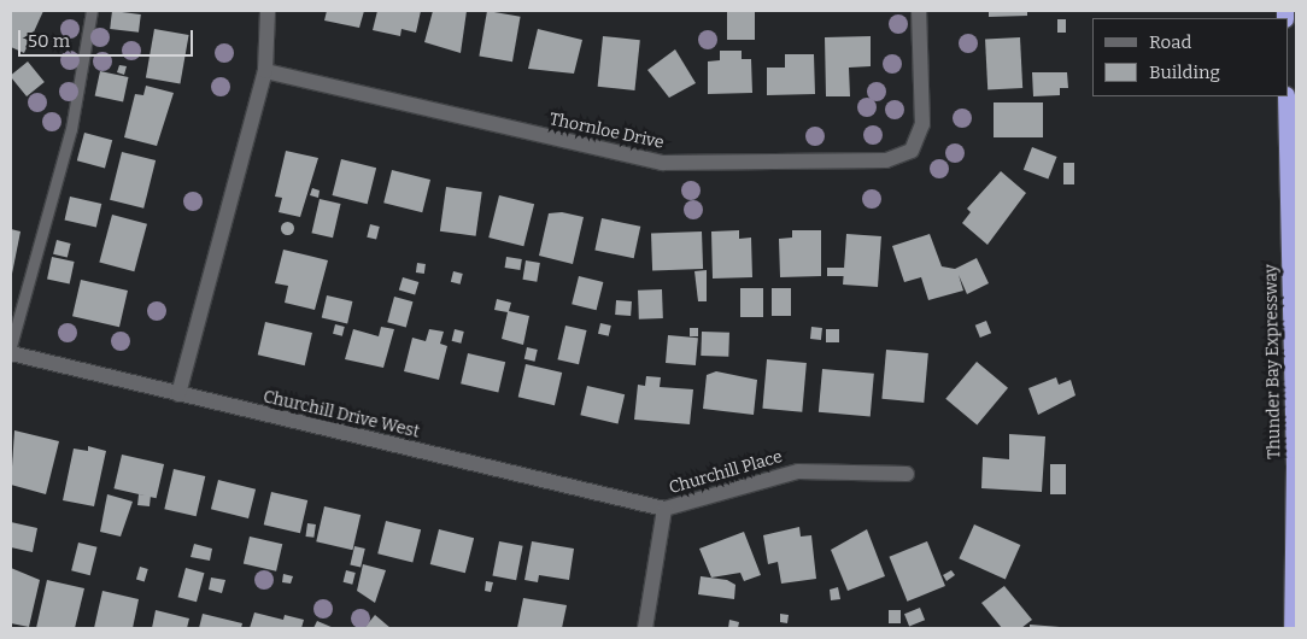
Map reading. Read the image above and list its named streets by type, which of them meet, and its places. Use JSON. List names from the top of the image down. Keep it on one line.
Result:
{"streets":{"highway":["Thunder Bay Expressway"],"street":["Thornloe Drive","Churchill Drive West","Churchill Place"]},"crossings":[["Churchill Drive West","Churchill Place"]],"legend":["Road","Building"],"scale_bar":"50 m"}
